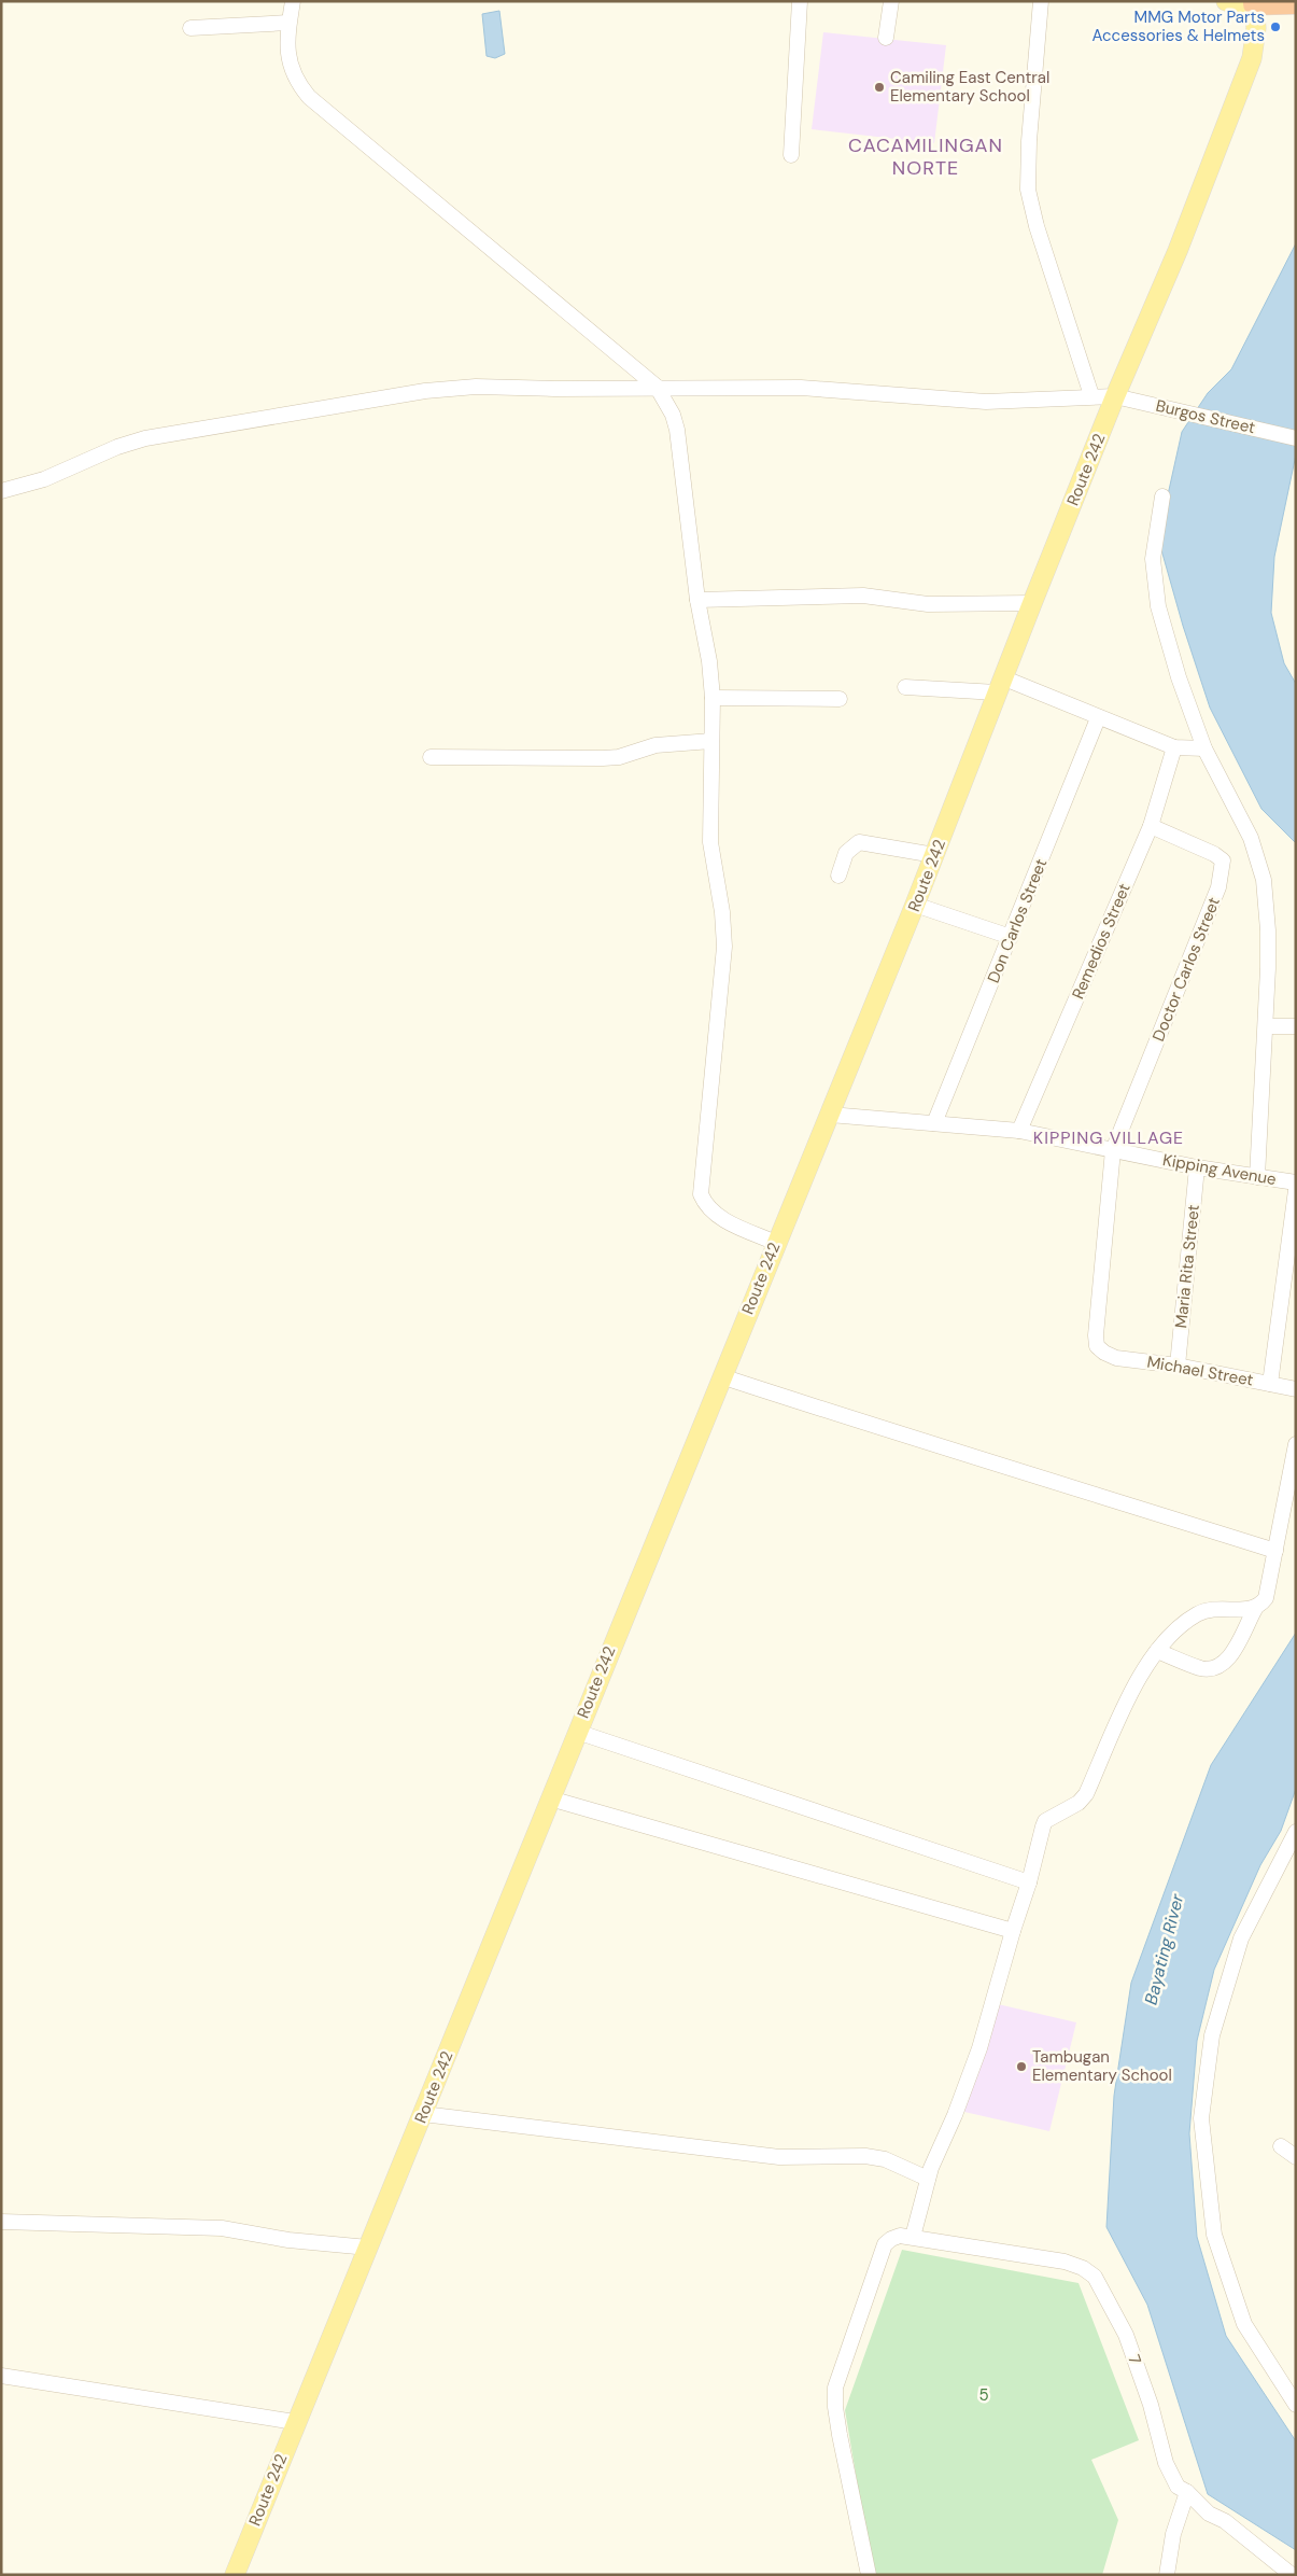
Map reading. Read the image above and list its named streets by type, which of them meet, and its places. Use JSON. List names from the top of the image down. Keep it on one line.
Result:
{"streets":{"main road":["Route 242"],"street":["Burgos Street","Don Carlos Street","Remedios Street","Doctor Carlos Street","Kipping Avenue","Maria Rita Street","Michael Street","7"]},"crossings":[["Burgos Street","Route 242"],["Don Carlos Street","Kipping Avenue"],["Remedios Street","Doctor Carlos Street"],["Remedios Street","Kipping Avenue"],["Doctor Carlos Street","Kipping Avenue"],["Doctor Carlos Street","Michael Street"],["Kipping Avenue","Maria Rita Street"],["Kipping Avenue","Michael Street"],["Maria Rita Street","Michael Street"]],"districts":["CACAMILINGAN NORTE","KIPPING VILLAGE"],"water":["Bayating River"],"parks":["5"],"places":["MMG Motor Parts Accessories & Helmets","Camiling East Central Elementary School","Tambugan Elementary School"]}
